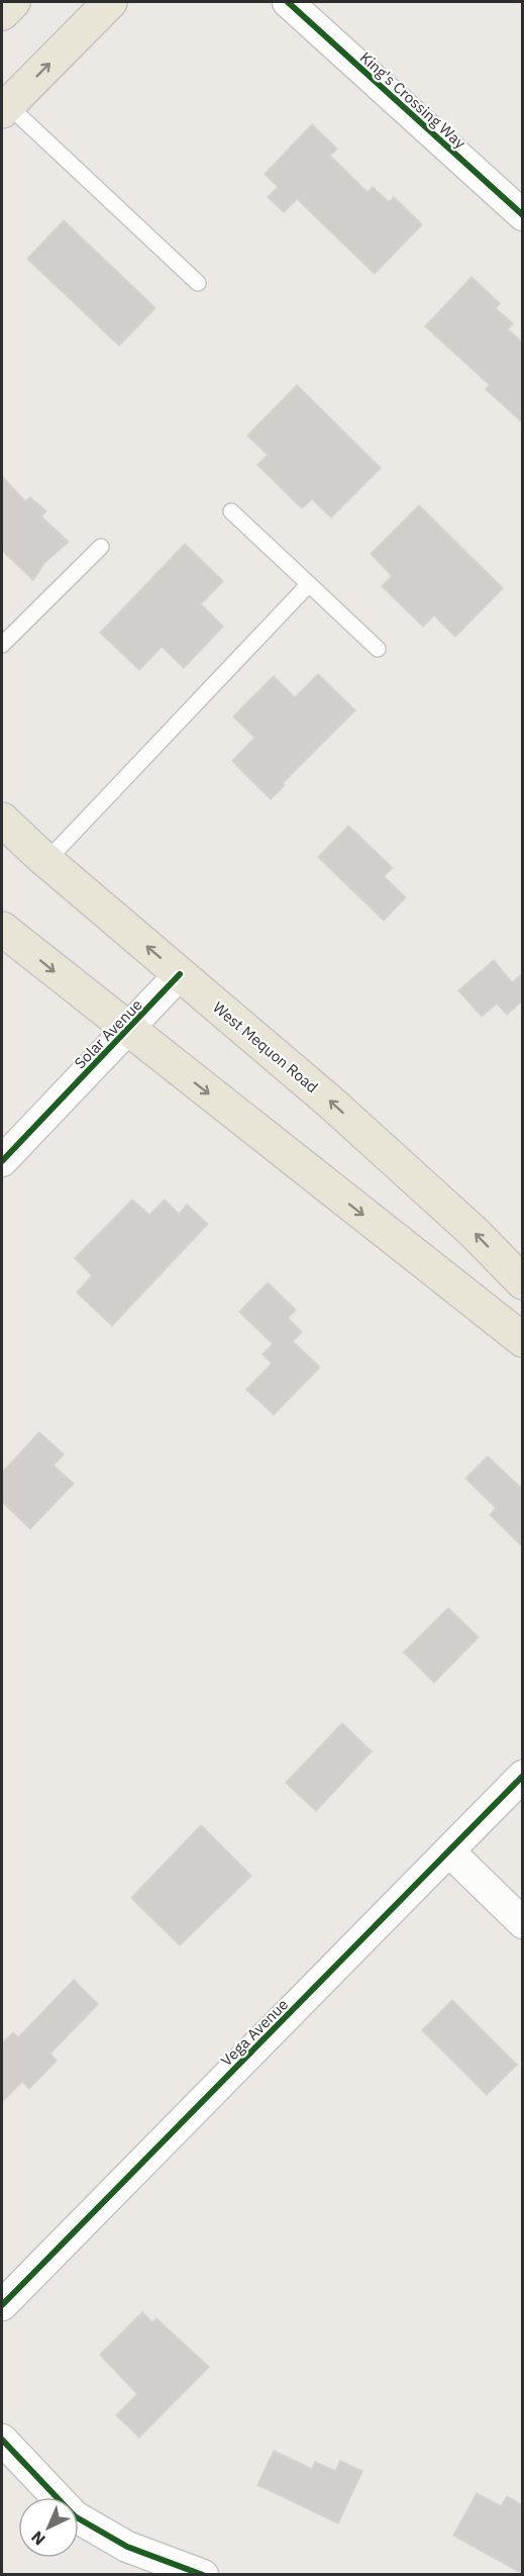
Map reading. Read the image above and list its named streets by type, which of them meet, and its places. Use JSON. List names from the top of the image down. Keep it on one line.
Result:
{"streets":{"main road":["West Mequon Road"],"street":["King's Crossing Way","Solar Avenue","Vega Avenue"]},"crossings":[["Solar Avenue","West Mequon Road"]],"north":"bottom left"}
